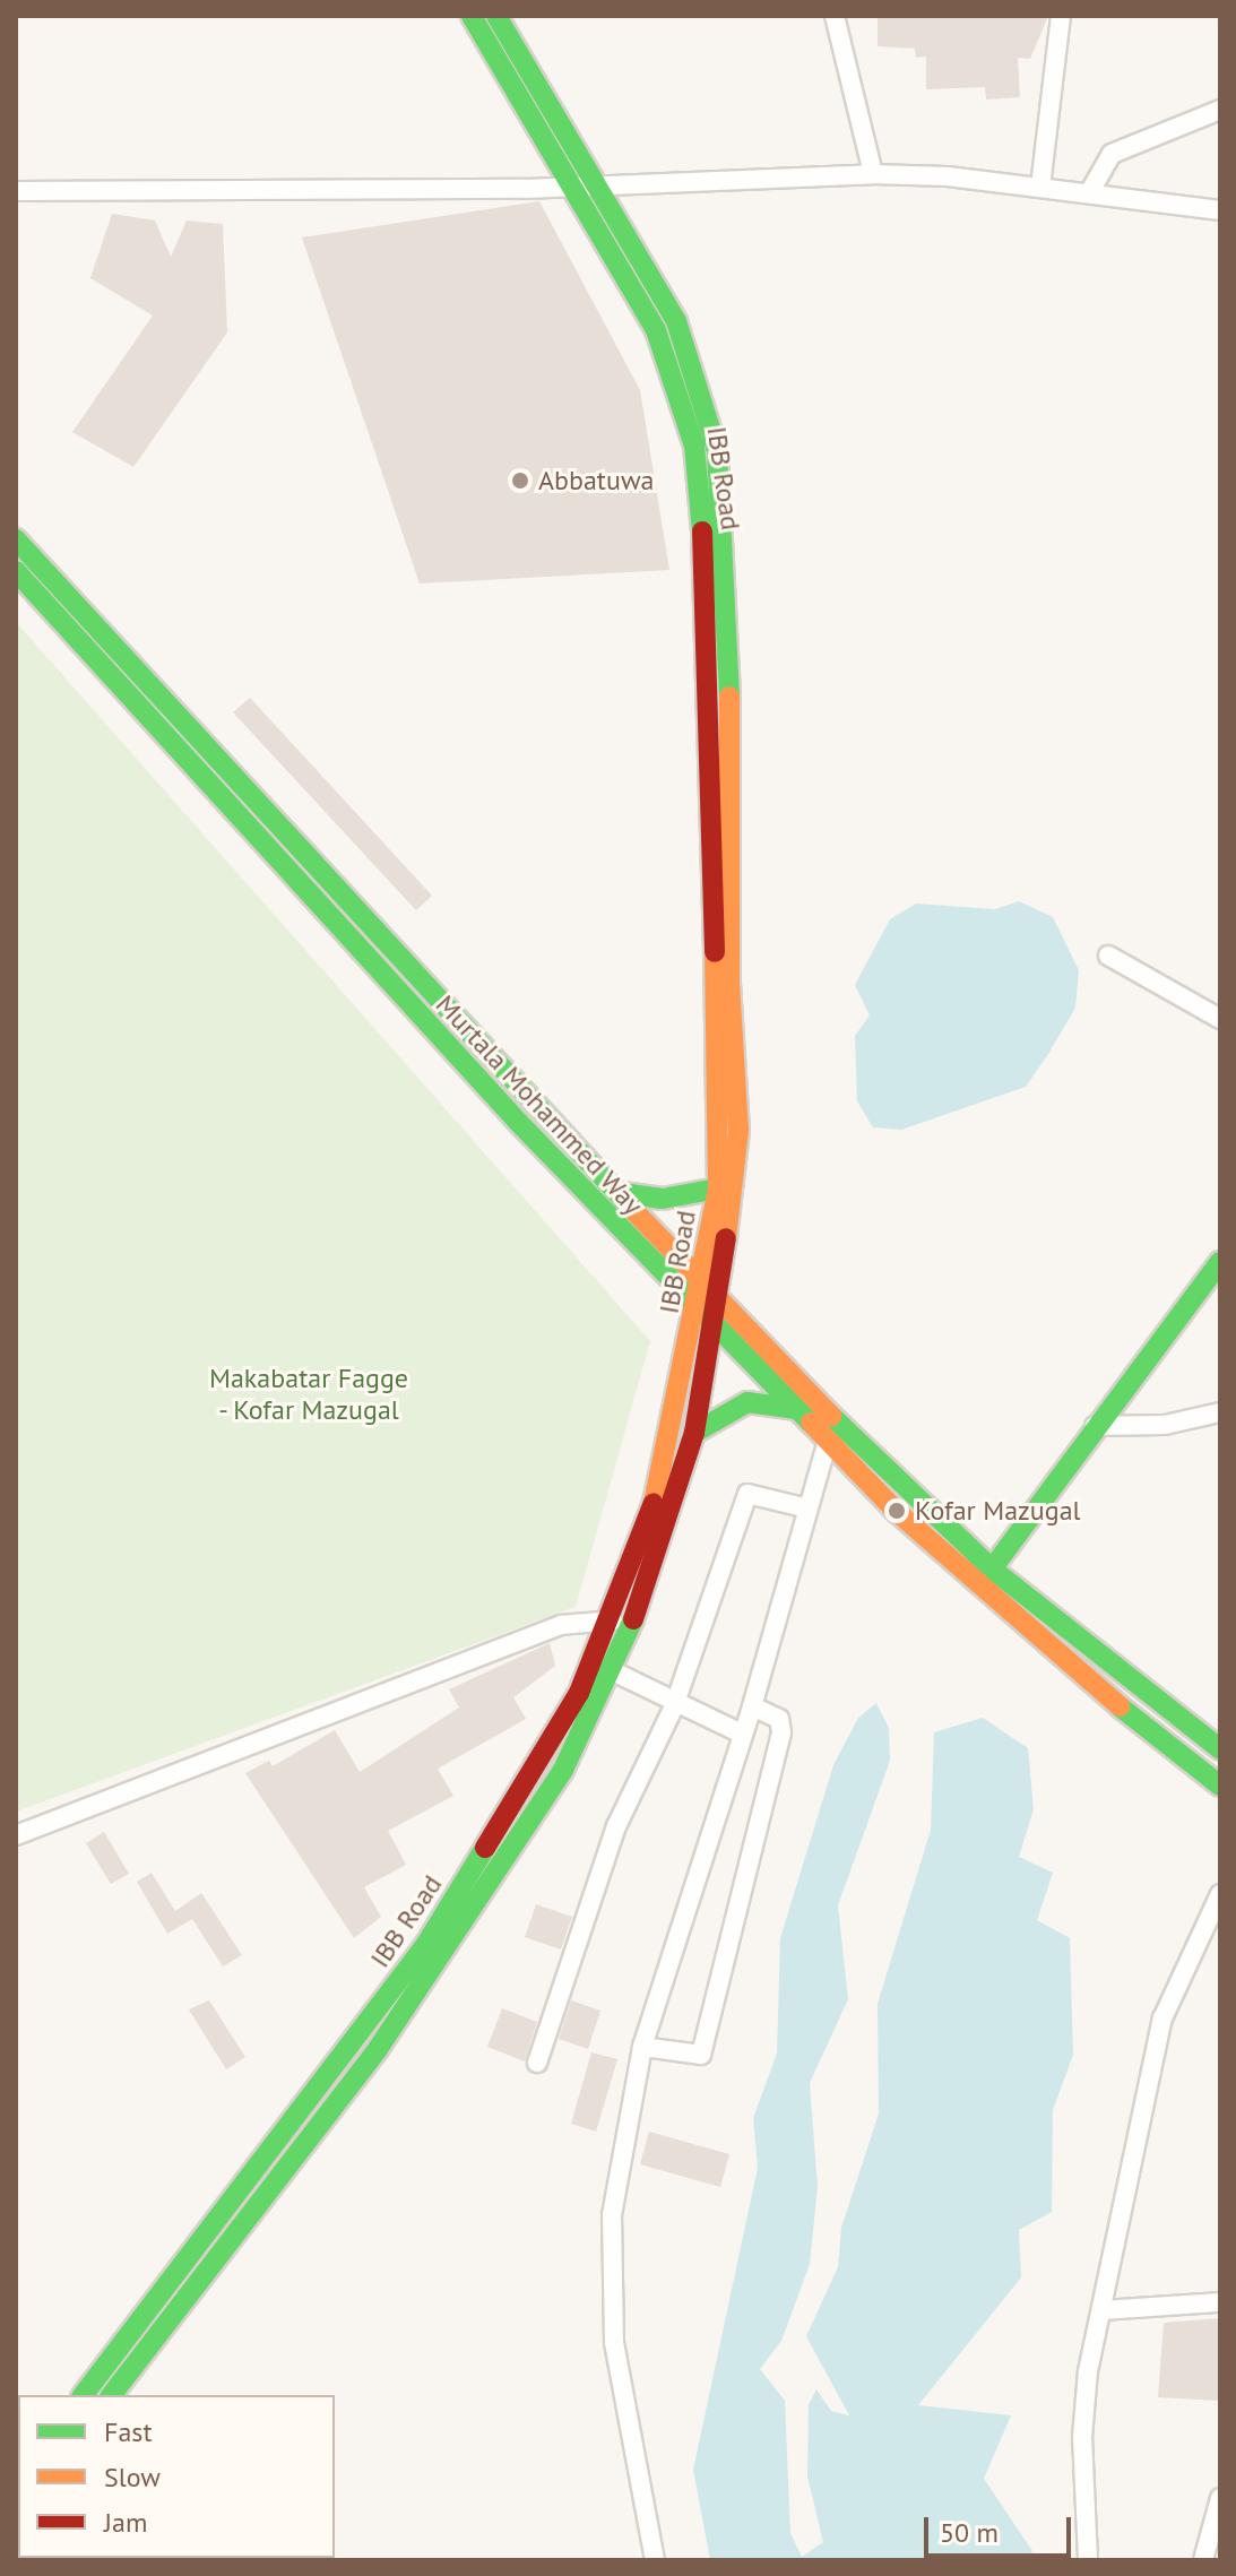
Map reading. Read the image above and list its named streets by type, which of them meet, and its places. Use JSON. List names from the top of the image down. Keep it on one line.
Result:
{"streets":{"main road":["IBB Road","Murtala Mohammed Way"]},"crossings":[["IBB Road","Murtala Mohammed Way"]],"parks":["Makabatar Fagge - Kofar Mazugal"],"places":["Abbatuwa","Kofar Mazugal"],"legend":["Fast","Slow","Jam"],"scale_bar":"50 m"}
